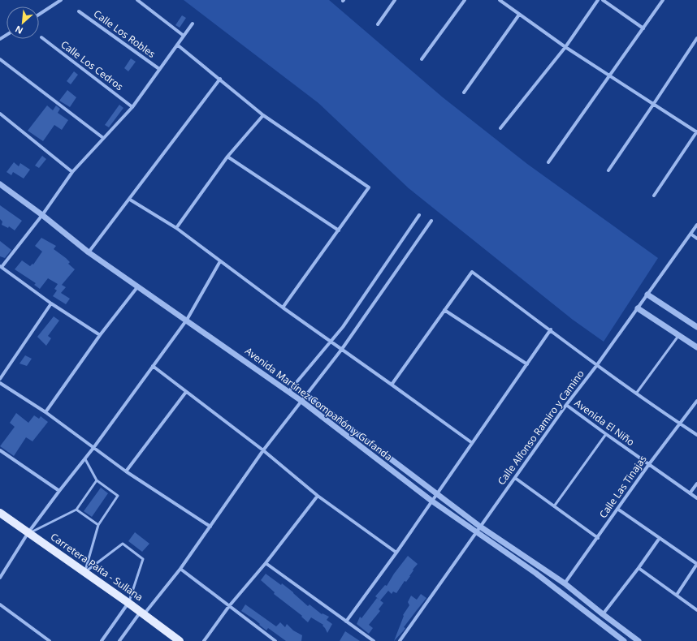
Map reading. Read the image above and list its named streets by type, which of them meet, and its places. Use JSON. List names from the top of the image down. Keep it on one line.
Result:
{"streets":{"main road":["Carretera Paita - Sullana"],"street":["Calle Los Robles","Calle Los Cedros","Avenida Martínez Compañón y Gufanda","Avenida El Niño","Calle Alfonso Ramiro y Camino","Calle Las Tinajas"]},"crossings":[["Avenida Martínez Compañón y Gufanda","Calle Alfonso Ramiro y Camino"],["Avenida Martínez Compañón y Gufanda","Calle Las Tinajas"],["Avenida El Niño","Calle Alfonso Ramiro y Camino"],["Avenida El Niño","Calle Las Tinajas"]],"north":"bottom left"}
